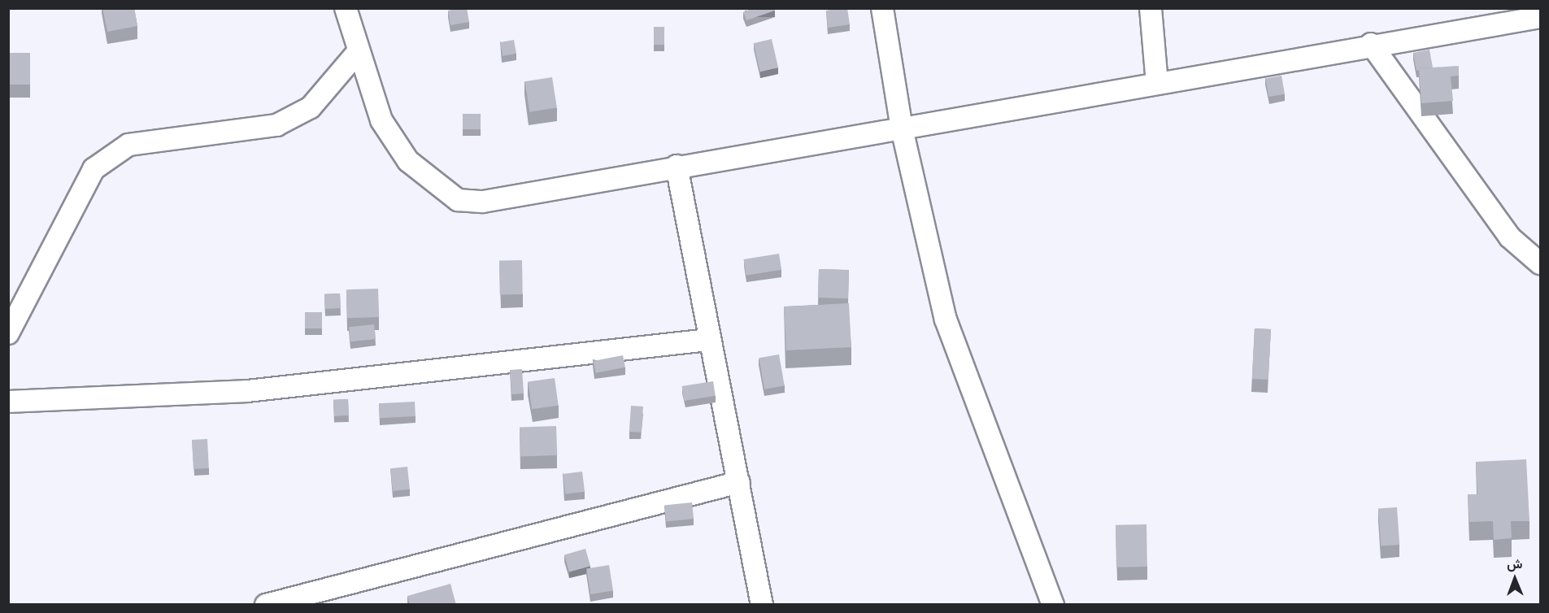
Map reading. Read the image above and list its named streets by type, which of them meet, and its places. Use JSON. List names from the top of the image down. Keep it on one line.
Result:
{"north":"top"}
